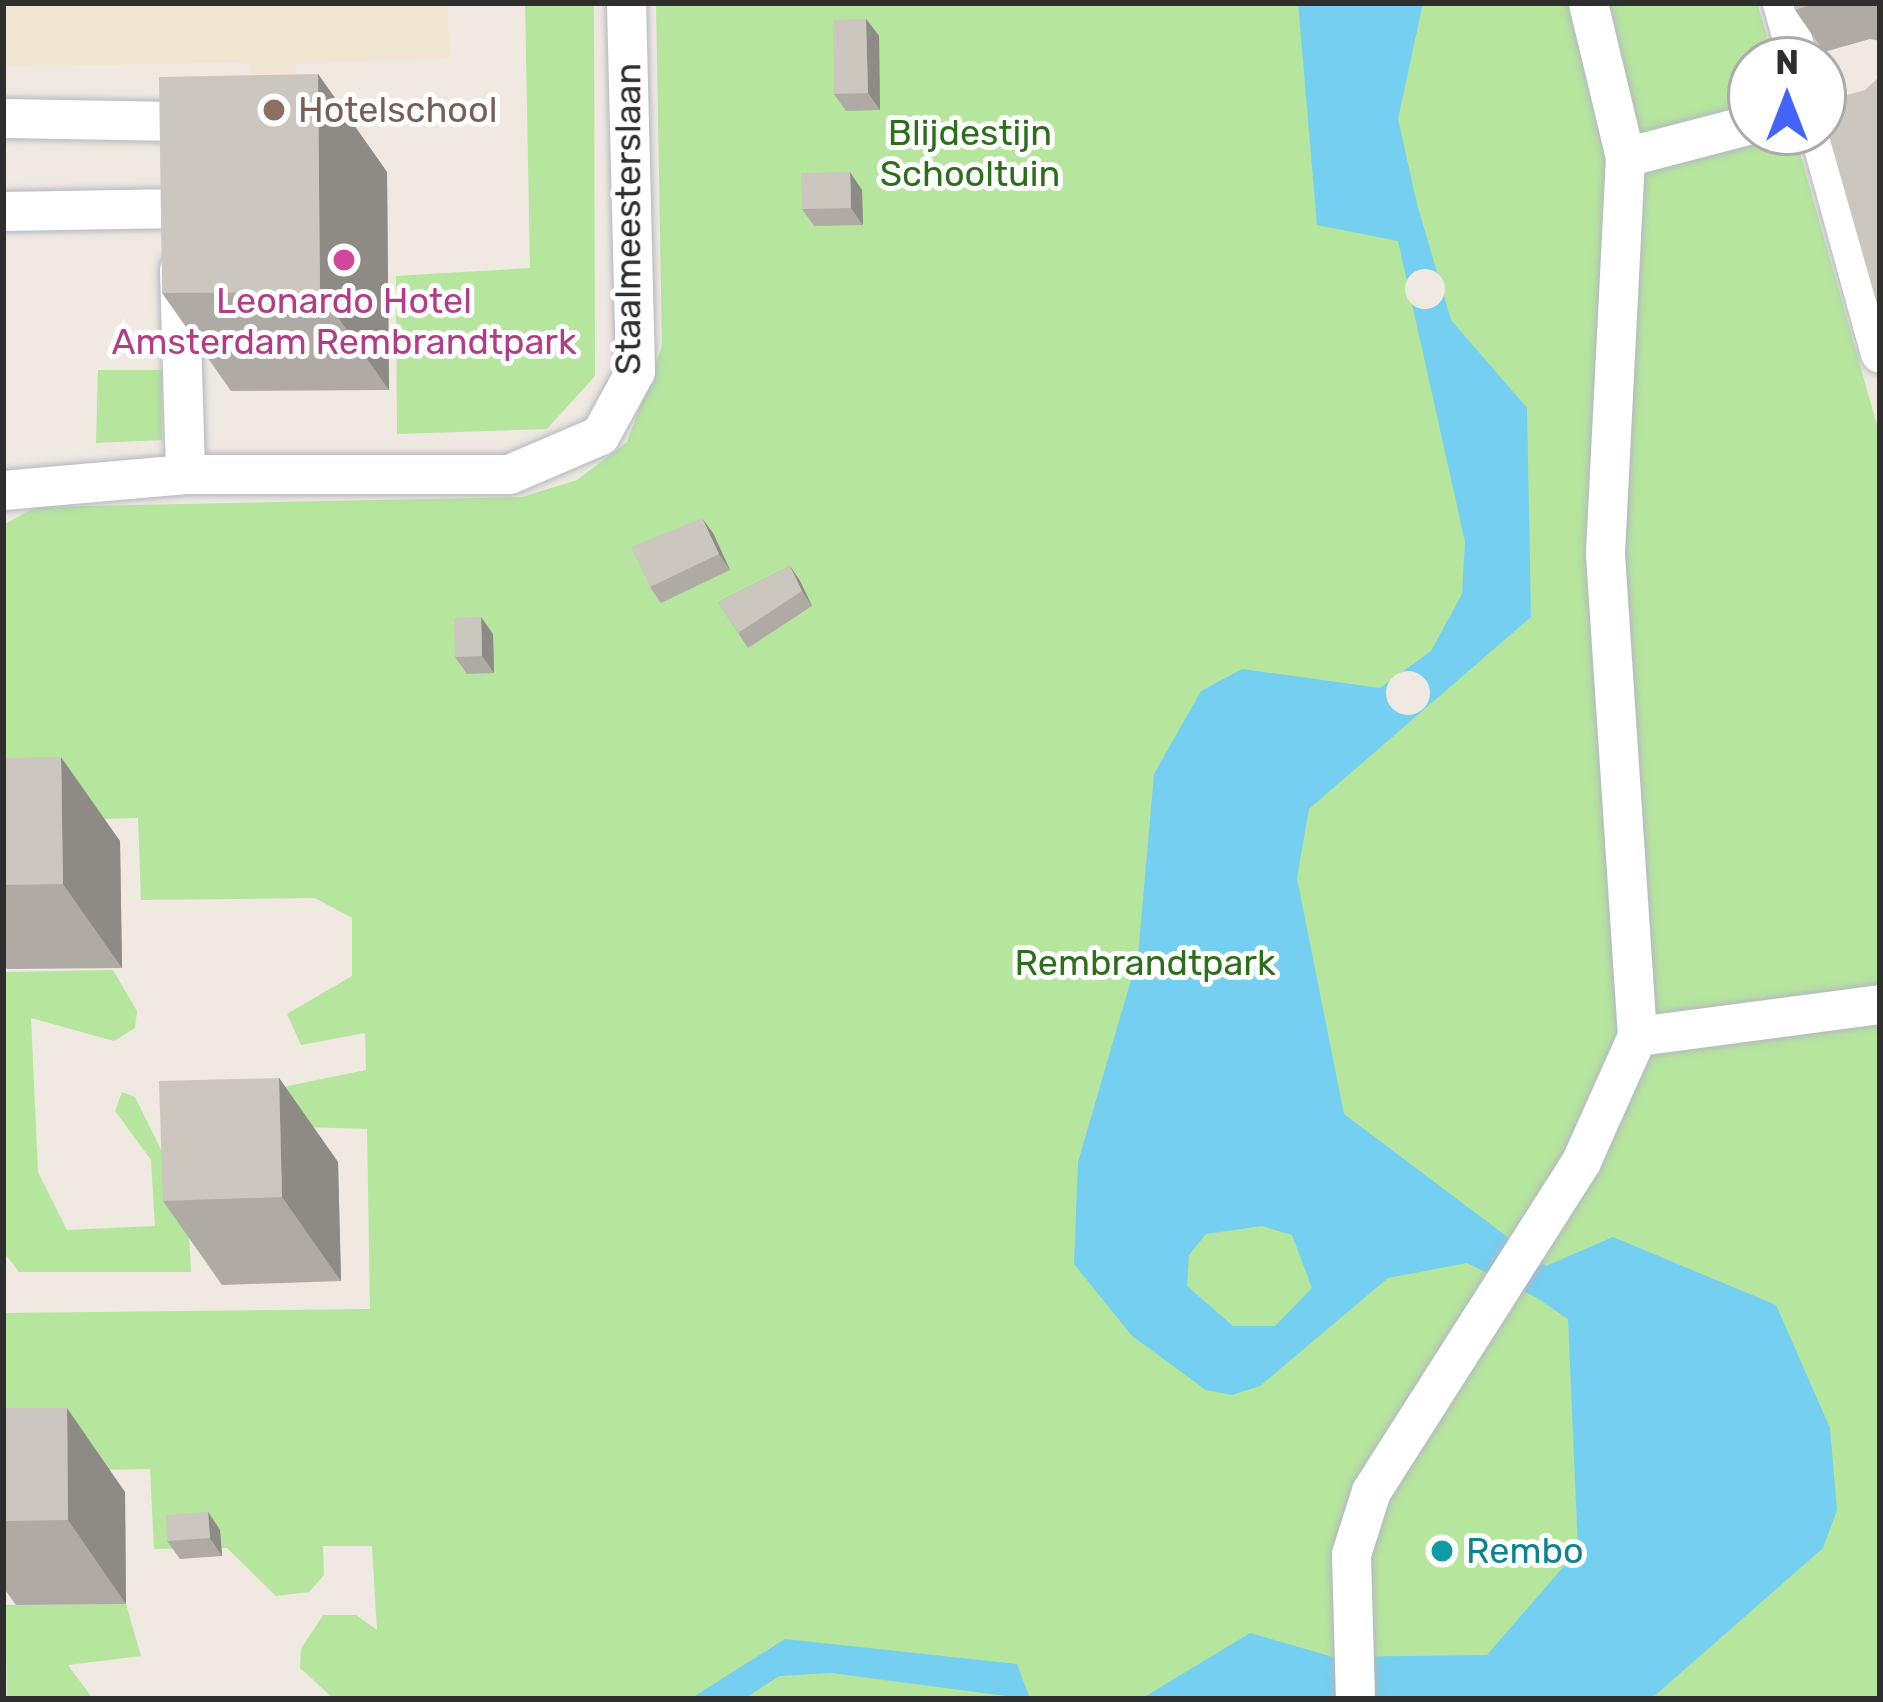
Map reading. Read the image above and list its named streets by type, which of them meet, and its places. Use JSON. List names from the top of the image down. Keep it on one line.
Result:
{"streets":{"street":["Staalmeesterslaan"]},"parks":["Blijdestijn Schooltuin","Rembrandtpark"],"places":["Hotelschool","Leonardo Hotel Amsterdam Rembrandtpark","Rembo"],"north":"top"}
